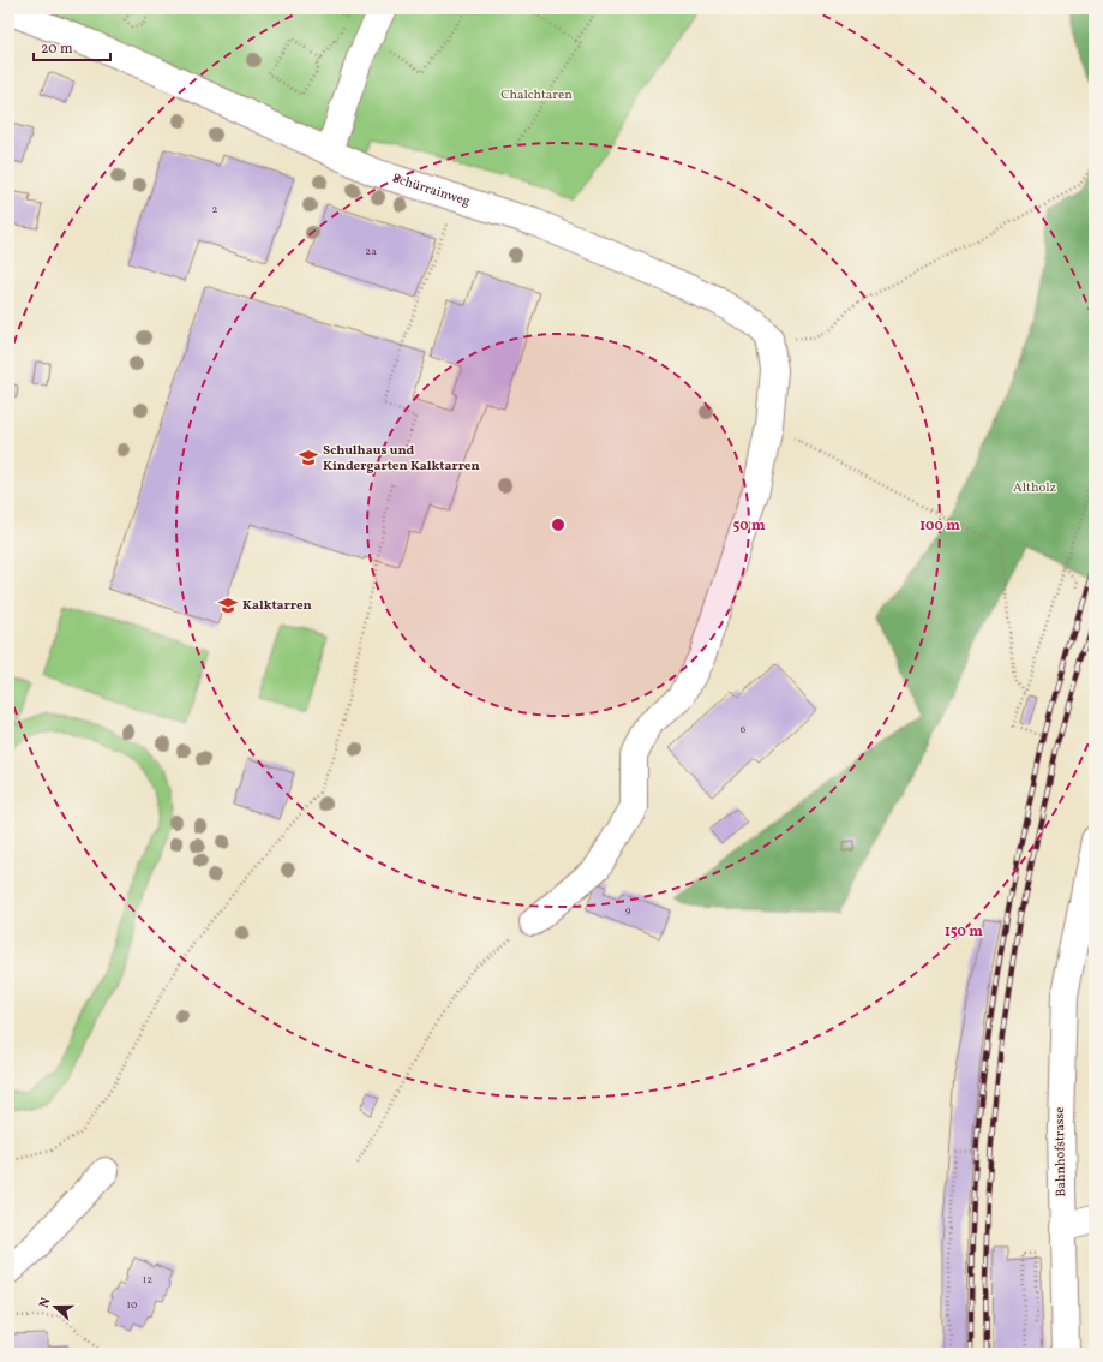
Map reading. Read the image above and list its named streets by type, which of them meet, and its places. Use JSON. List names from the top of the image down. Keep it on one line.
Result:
{"streets":{"street":["Schürrainweg","Bahnhofstrasse"]},"parks":["Chalchtaren","Altholz"],"places":{"school or university":["Schulhaus und Kindergarten Kalktarren","Kalktarren"]},"house_numbers":["2","2a","6","9","12","10"],"scale_bar":"20 m","north":"left","rings":["50 m","100 m","150 m"]}
